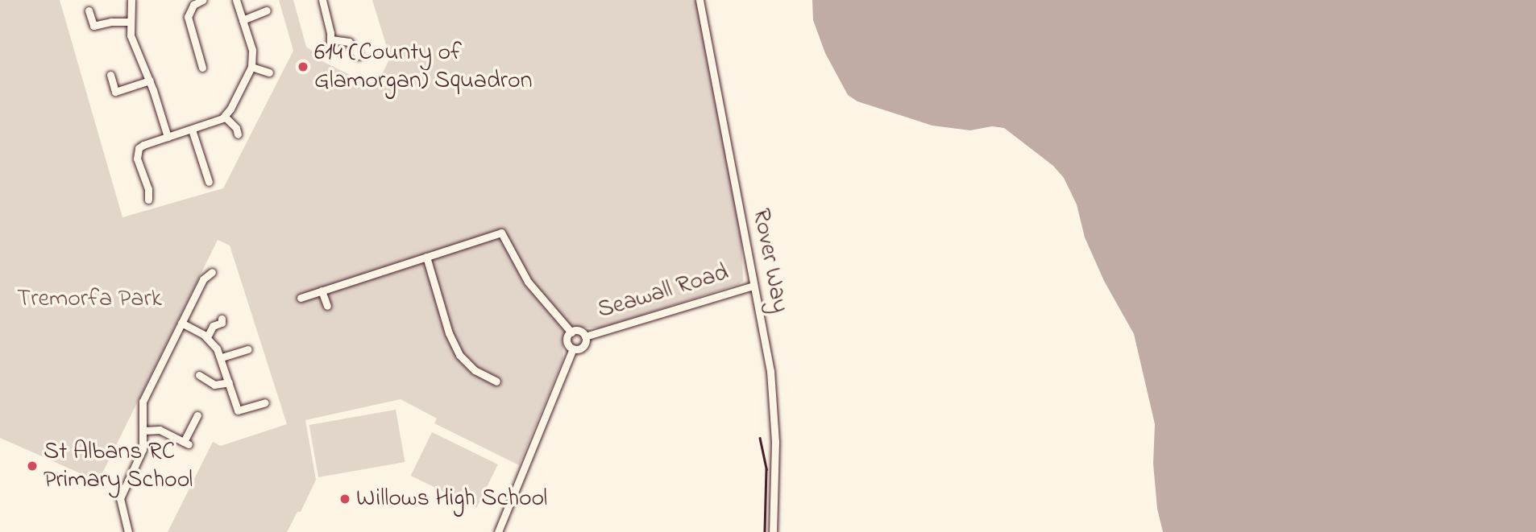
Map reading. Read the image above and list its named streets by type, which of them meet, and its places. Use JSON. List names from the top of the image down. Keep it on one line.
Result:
{"streets":{"street":["Rover Way","Seawall Road"]},"crossings":[["Rover Way","Seawall Road"]],"parks":["Tremorfa Park"],"places":["614 (County of Glamorgan) Squadron","St Albans RC Primary School","Willows High School"]}
